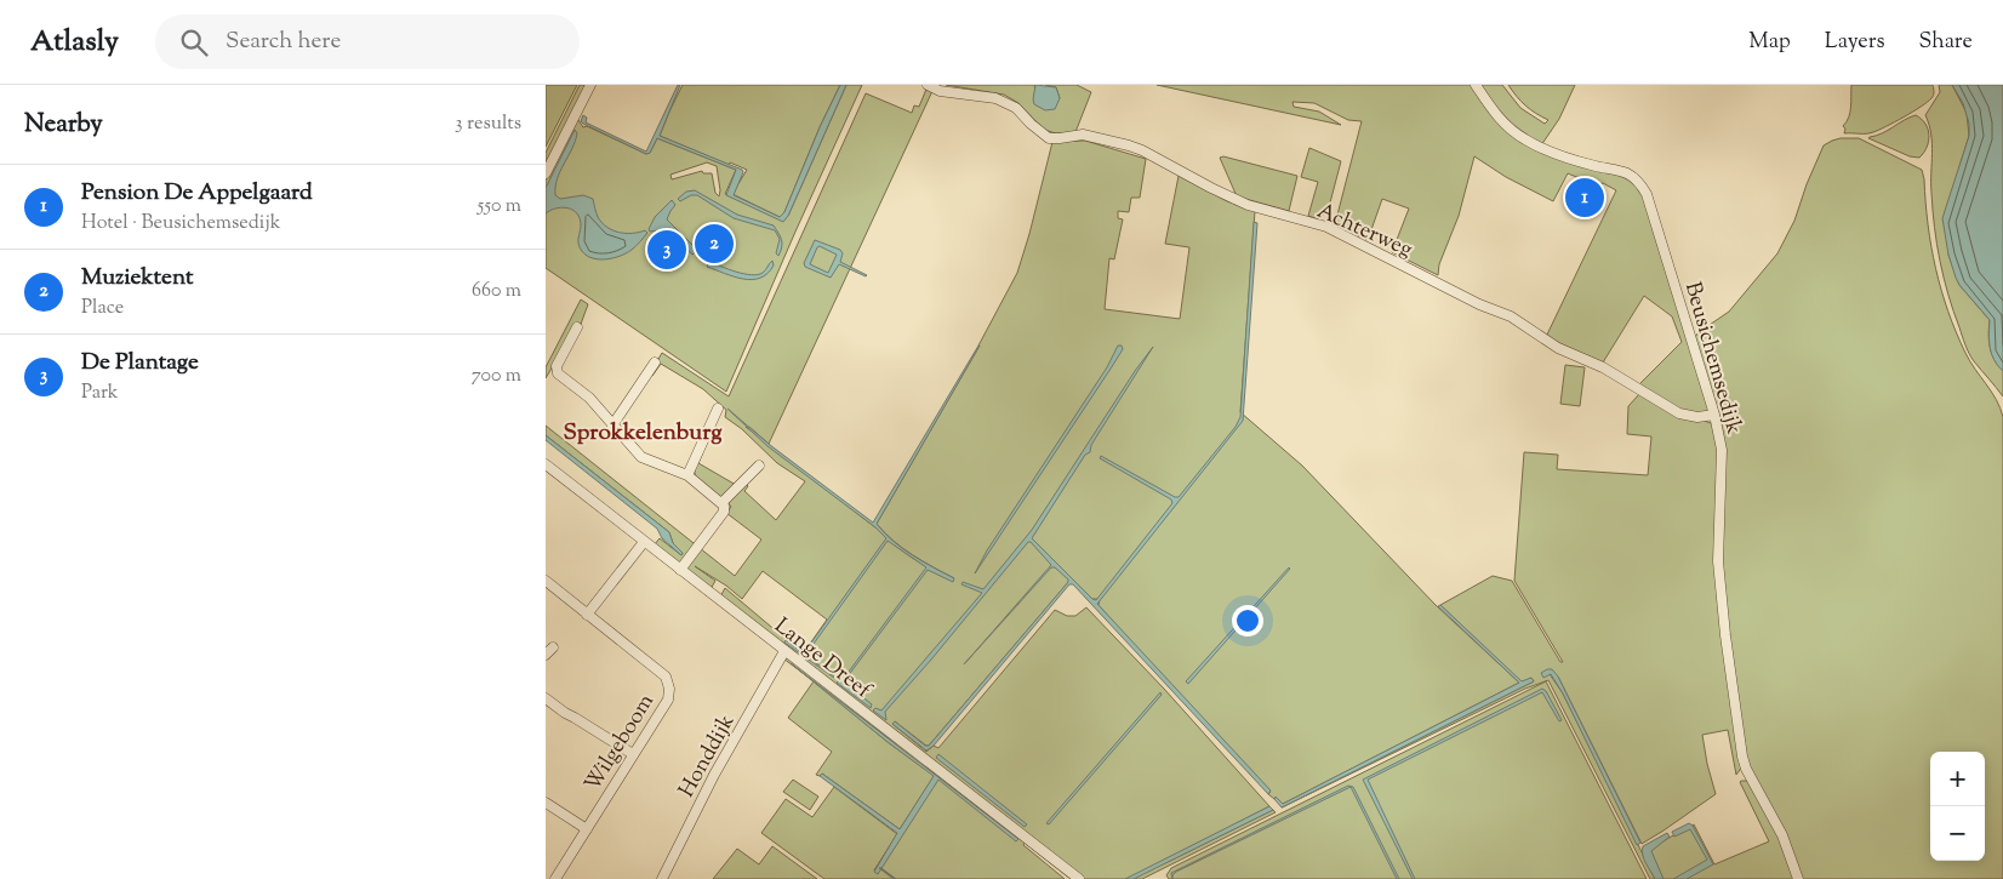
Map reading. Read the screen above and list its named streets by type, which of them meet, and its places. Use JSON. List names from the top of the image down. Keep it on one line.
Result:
{"streets":{"street":["Achterweg","Beusichemsedijk","Lange Dreef","Wilgeboom","Honddijk"]},"crossings":[["Achterweg","Beusichemsedijk"],["Lange Dreef","Honddijk"]],"districts":["Sprokkelenburg"],"page":{"header":"Atlasly","search":"Search here","nav":["Map","Layers","Share"],"heading":["Nearby","3 results"],"list":[{"mark":"1","name":"Pension De Appelgaard","note":"Hotel · Beusichemsedijk","value":"550 m"},{"mark":"2","name":"Muziektent","note":"Place","value":"660 m"},{"mark":"3","name":"De Plantage","note":"Park","value":"700 m"}],"pins":["1","2","3"],"map_buttons":["+","−"]}}
